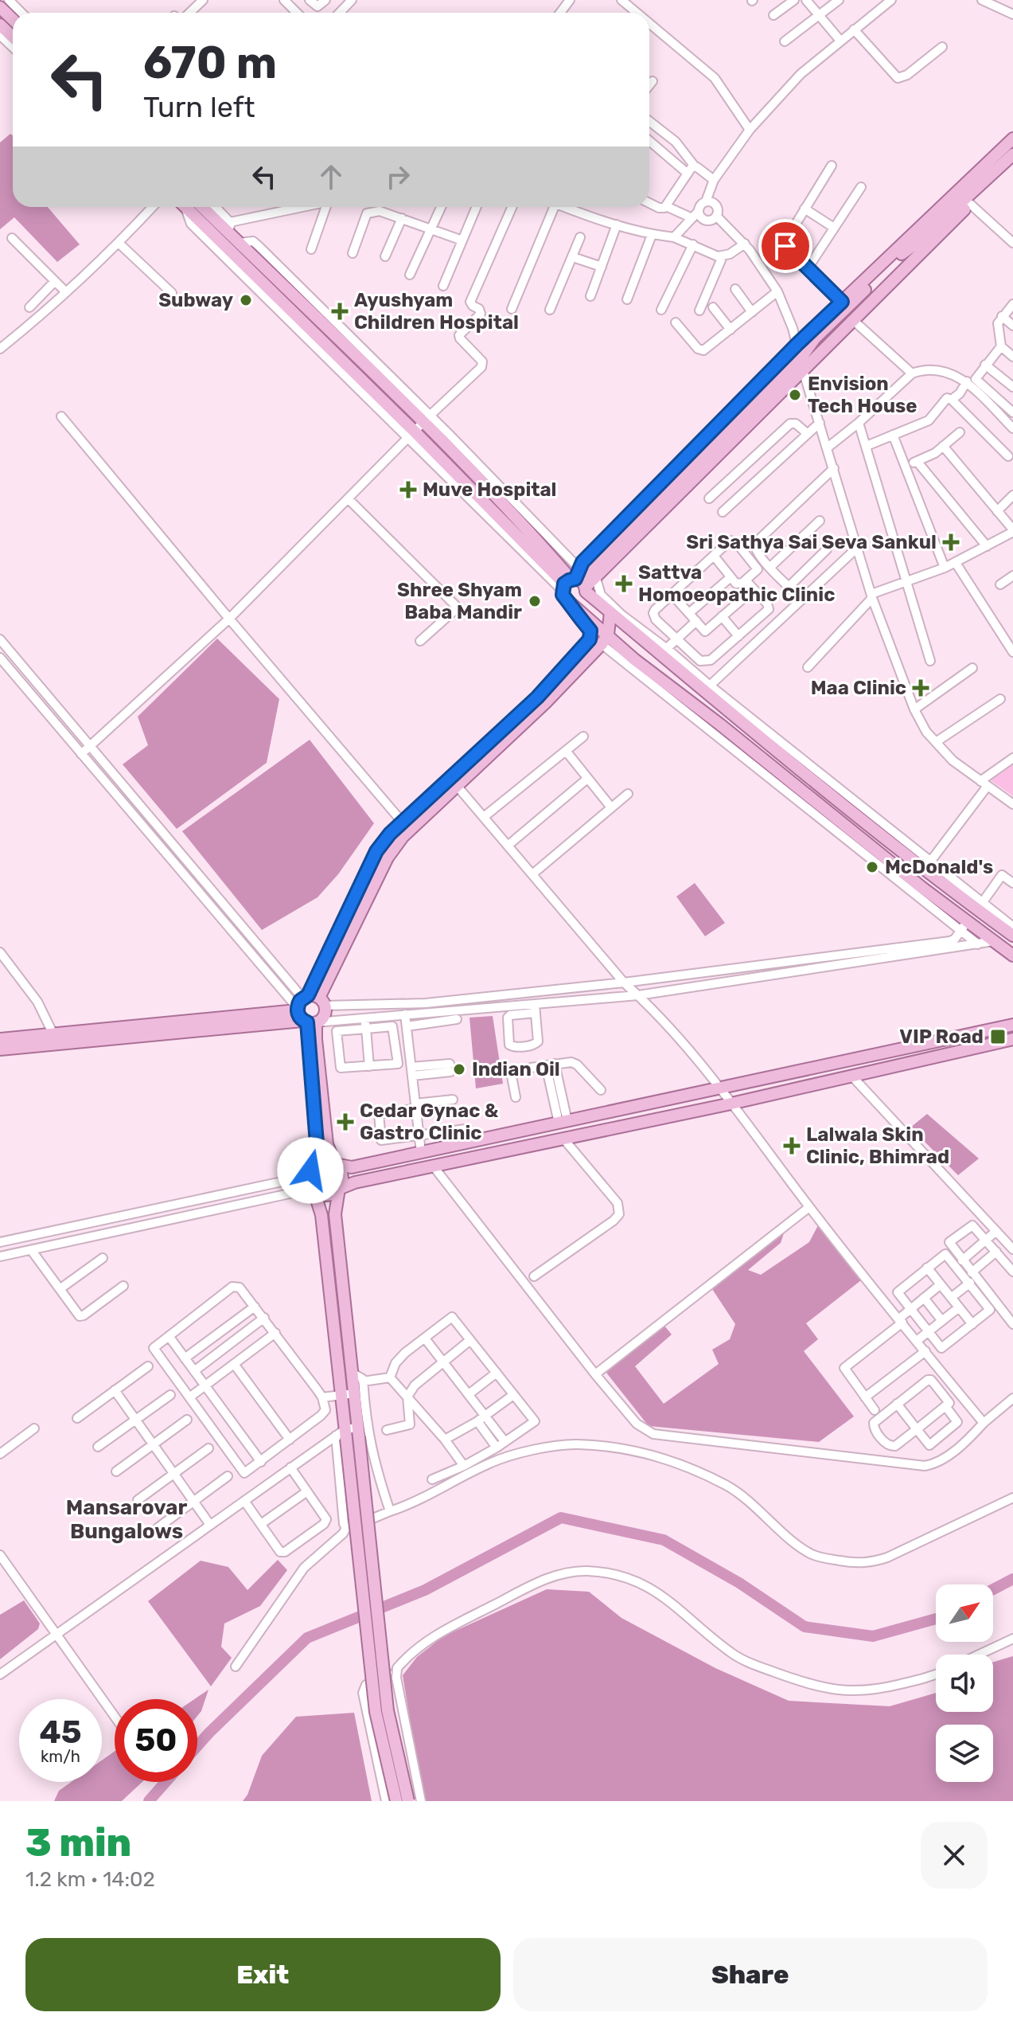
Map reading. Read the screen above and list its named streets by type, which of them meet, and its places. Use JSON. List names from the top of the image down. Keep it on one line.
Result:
{"districts":["Mansarovar Bungalows"],"places":{"other":["Subway","Envision Tech House","Shree Shyam Baba Mandir","McDonald's","Indian Oil"],"health":["Ayushyam Children Hospital","Muve Hospital","Sri Sathya Sai Seva Sankul","Sattva Homoeopathic Clinic","Maa Clinic","Cedar Gynac & Gastro Clinic","Lalwala Skin Clinic, Bhimrad"],"transit":["VIP Road"]},"north":"top right","page":{"turn":["670 m","Turn left"],"speed":"45 km/h","limit":"50","heading":["3 min","1.2 km · 14:02"],"buttons":["Exit","Share"]}}
